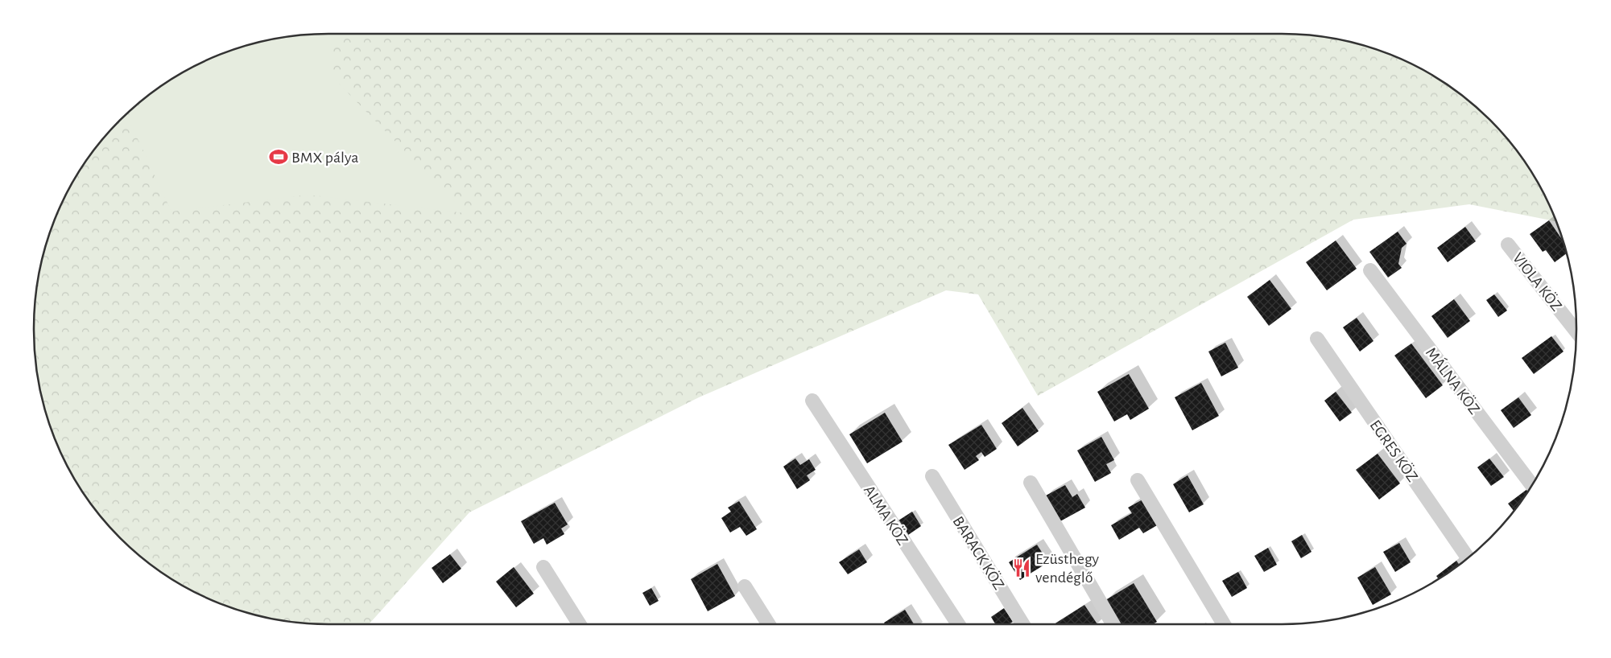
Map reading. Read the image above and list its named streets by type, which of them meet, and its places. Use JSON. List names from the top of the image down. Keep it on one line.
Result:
{"streets":{"street":["VIOLA KÖZ","MÁLNA KÖZ","EGRES KÖZ","ALMA KÖZ","BARACK KÖZ"]},"places":{"sports":["BMX pálya"],"restaurant":["Ezüsthegy vendéglő"]}}
